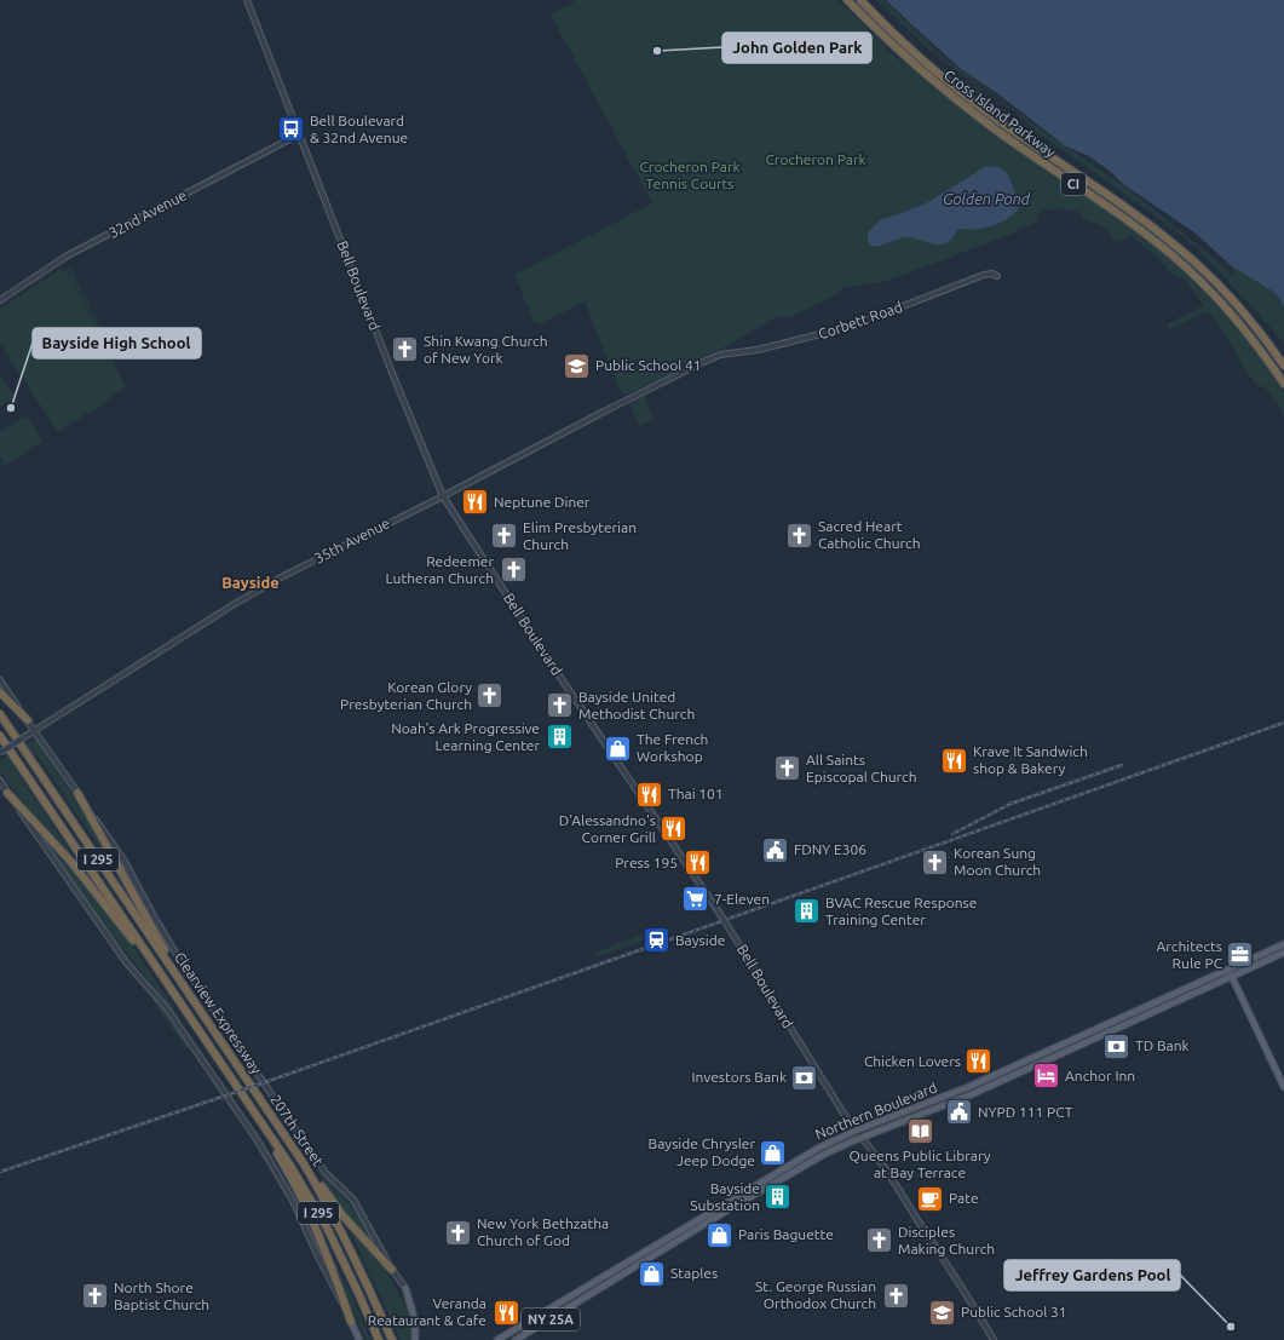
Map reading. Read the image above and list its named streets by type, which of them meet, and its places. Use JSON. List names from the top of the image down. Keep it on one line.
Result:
{"streets":{"highway":["Cross Island Parkway","CI","I 295","Clearview Expressway"],"main road":["Northern Boulevard","NY 25A"],"street":["32nd Avenue","Bell Boulevard","Corbett Road","35th Avenue","207th Street"]},"crossings":[["32nd Avenue","Bell Boulevard"],["Bell Boulevard","35th Avenue"],["Bell Boulevard","Northern Boulevard"],["Corbett Road","35th Avenue"],["35th Avenue","207th Street"]],"districts":["Bayside"],"water":["Golden Pond"],"parks":["Crocheron Park","Crocheron Park Tennis Courts"],"places":{"other":["John Golden Park","Bayside High School","Jeffrey Gardens Pool"],"bus stop":["Bell Boulevard & 32nd Avenue"],"church":["Shin Kwang Church of New York","Sacred Heart Catholic Church","Elim Presbyterian Church","Redeemer Lutheran Church","Korean Glory Presbyterian Church","Bayside United Methodist Church","All Saints Episcopal Church","Korean Sung Moon Church","New York Bethzatha Church of God","Disciples Making Church","St. George Russian Orthodox Church","North Shore Baptist Church"],"school or university":["Public School 41","Public School 31"],"restaurant":["Neptune Diner","Krave It Sandwich shop & Bakery","Thai 101","D'Alessandno's Corner Grill","Press 195","Chicken Lovers","Veranda Reataurant & Cafe"],"building":["Noah's Ark Progressive Learning Center","BVAC Rescue Response Training Center","Bayside Substation"],"shop":["The French Workshop","Bayside Chrysler Jeep Dodge","Paris Baguette","Staples"],"public building":["FDNY E306","NYPD 111 PCT"],"supermarket":["7-Eleven"],"station":["Bayside"],"office":["Architects Rule PC"],"bank":["TD Bank","Investors Bank"],"hotel":["Anchor Inn"],"library":["Queens Public Library at Bay Terrace"],"cafe":["Pate"]}}
